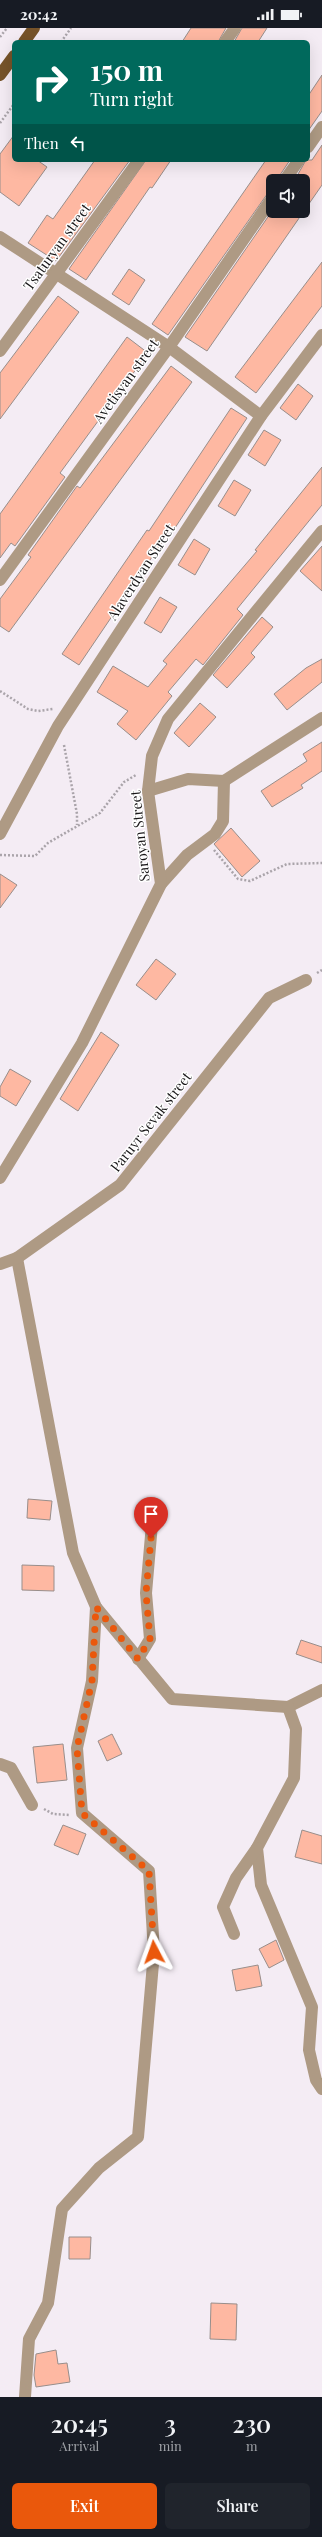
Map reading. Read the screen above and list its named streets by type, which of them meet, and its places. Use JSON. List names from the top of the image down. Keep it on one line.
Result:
{"streets":{"street":["Tsaturyan street","Avetisyan street","Alaverdyan Street","Saroyan Street","Paruyr Sevak street"]},"page":{"status":"20:42","turn":["150 m","Turn right"],"then":"Then","eta":["20:45","Arrival","3","min","230","m"],"buttons":["Exit","Share"]}}
